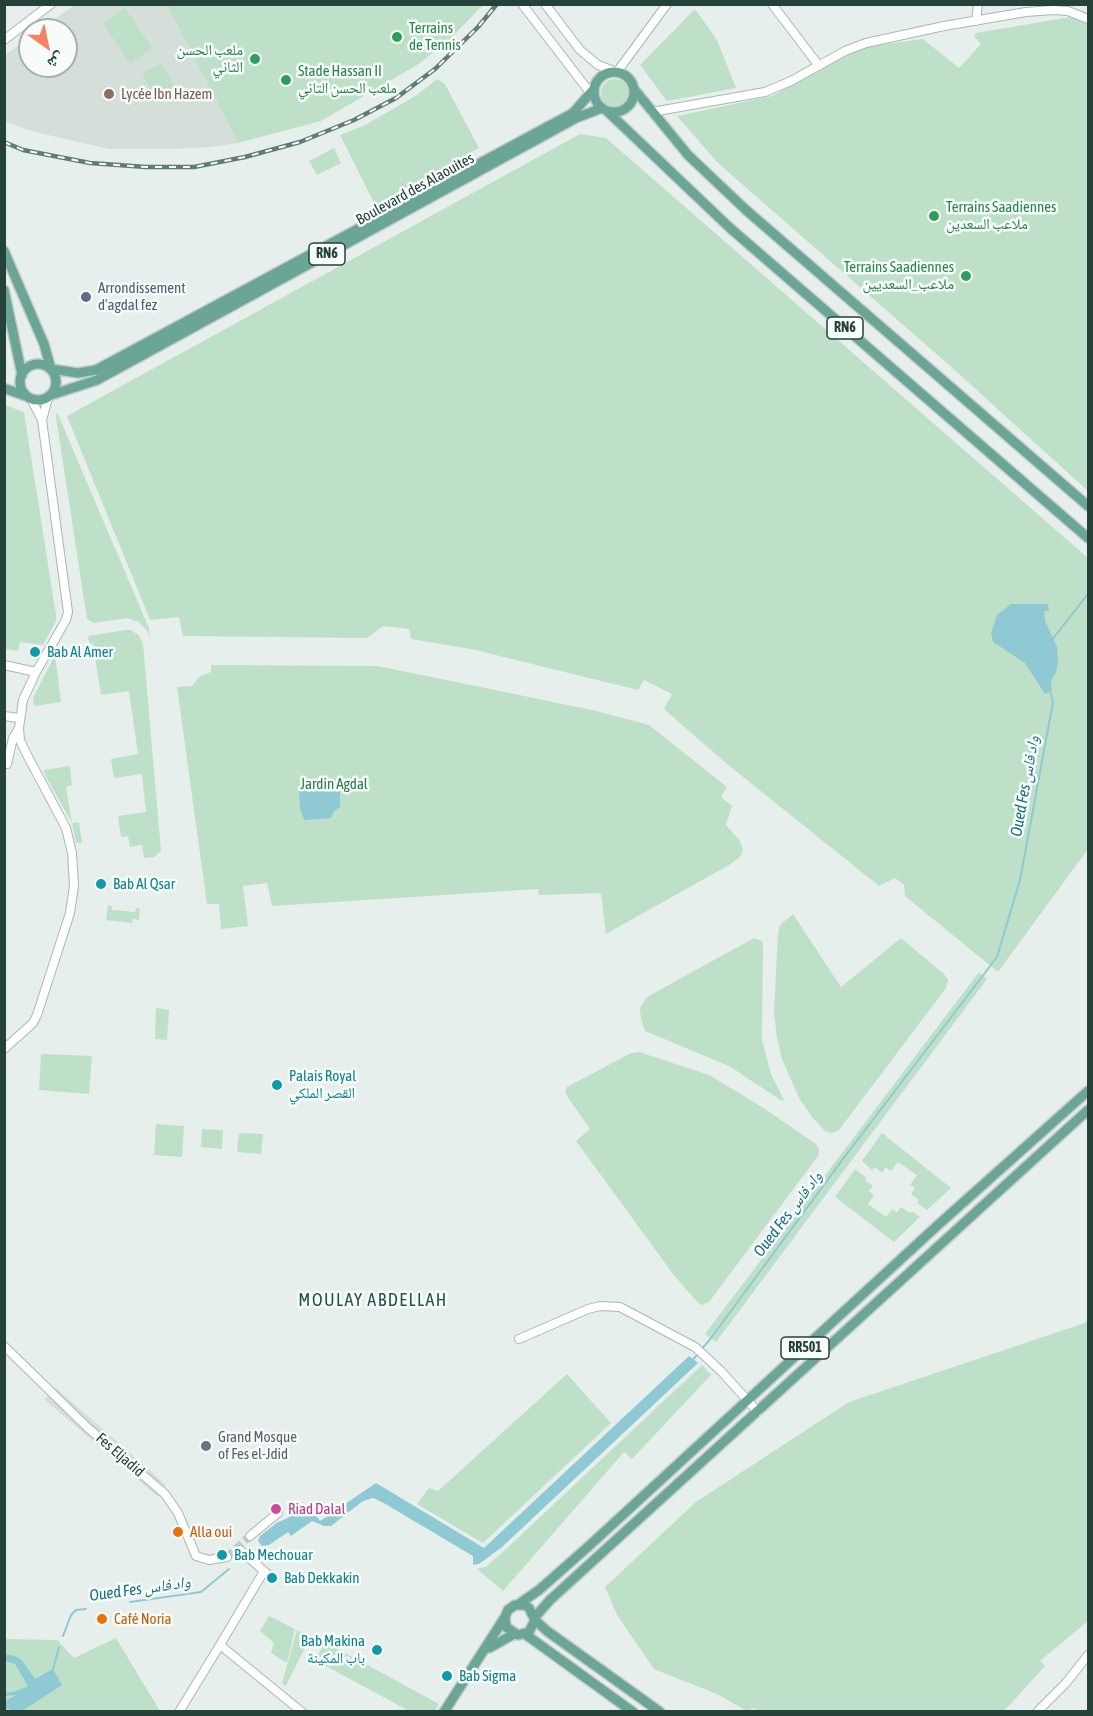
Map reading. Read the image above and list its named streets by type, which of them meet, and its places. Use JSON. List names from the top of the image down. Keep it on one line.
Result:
{"streets":{"main road":["Boulevard des Alaouites","RN6","RR501"],"street":["Fes Eljadid"]},"crossings":[["Boulevard des Alaouites","RN6"]],"districts":["MOULAY ABDELLAH"],"water":["Oued Fes واد فاس"],"parks":["Jardin Agdal"],"places":["Terrains de Tennis","ملعب الحسن الثاني","Stade Hassan II ملعب الحسن التاني","Lycée Ibn Hazem","Terrains Saadiennes ملاعب السعدين","Terrains Saadiennes ملاعب_السعديين","Arrondissement d'agdal fez","Bab Al Amer","Bab Al Qsar","Palais Royal القصر الملكي","Grand Mosque of Fes el-Jdid","Riad Dalal","Alla oui","Bab Mechouar","Bab Dekkakin","Café Noria","Bab Makina باب المكينة","Bab Sigma"],"north":"bottom right"}
